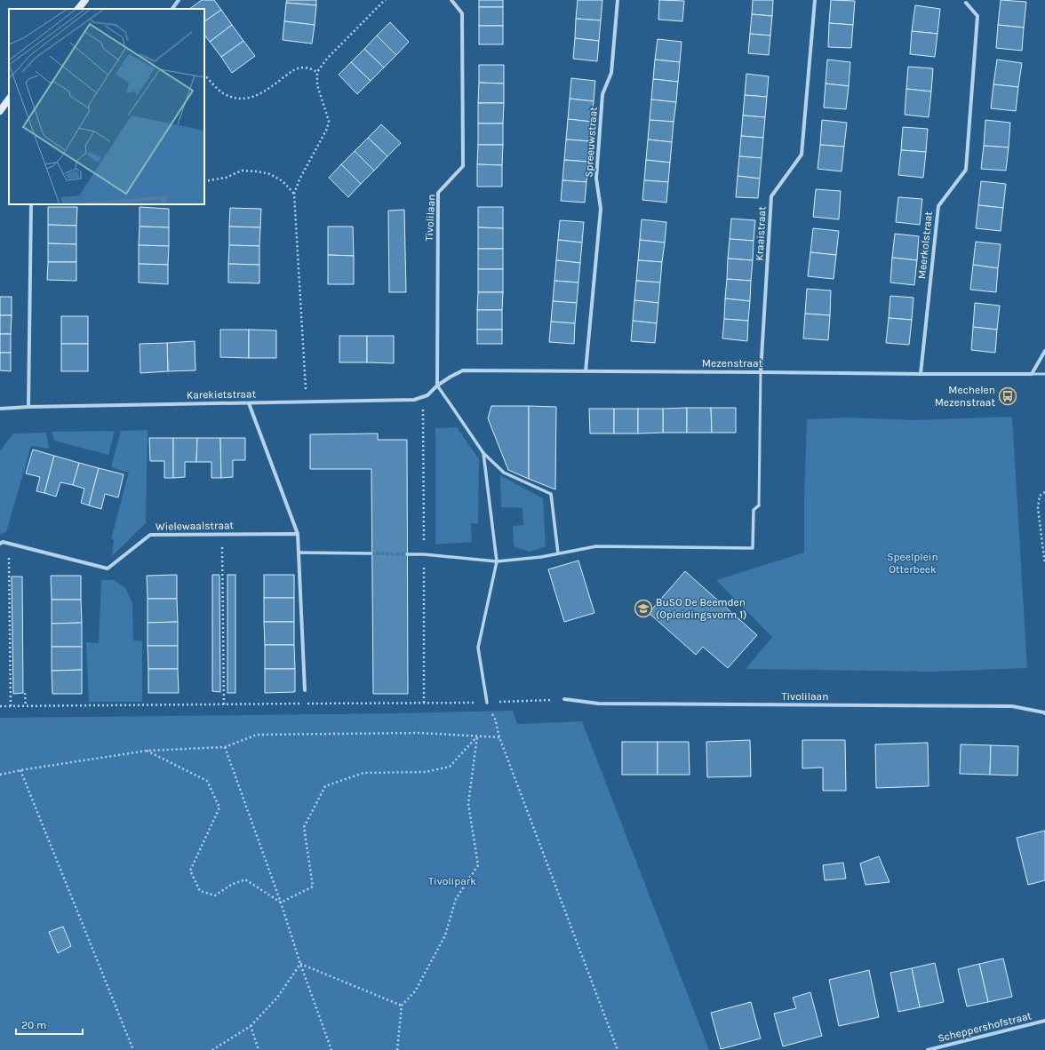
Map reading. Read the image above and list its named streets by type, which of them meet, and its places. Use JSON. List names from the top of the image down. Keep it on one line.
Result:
{"streets":{"street":["Spreeuwstraat","Tivolilaan","Kraaistraat","Meerkolstraat","Mezenstraat","Karekietstraat","Wielewaalstraat","Scheppershofstraat"]},"crossings":[["Spreeuwstraat","Mezenstraat"],["Tivolilaan","Mezenstraat"],["Kraaistraat","Mezenstraat"],["Meerkolstraat","Mezenstraat"],["Mezenstraat","Karekietstraat"]],"parks":["Speelplein Otterbeek","Tivolipark"],"places":{"bus stop":["Mechelen Mezenstraat"],"school or university":["BuSO De Beemden (Opleidingsvorm 1)"]},"scale_bar":"20 m"}
